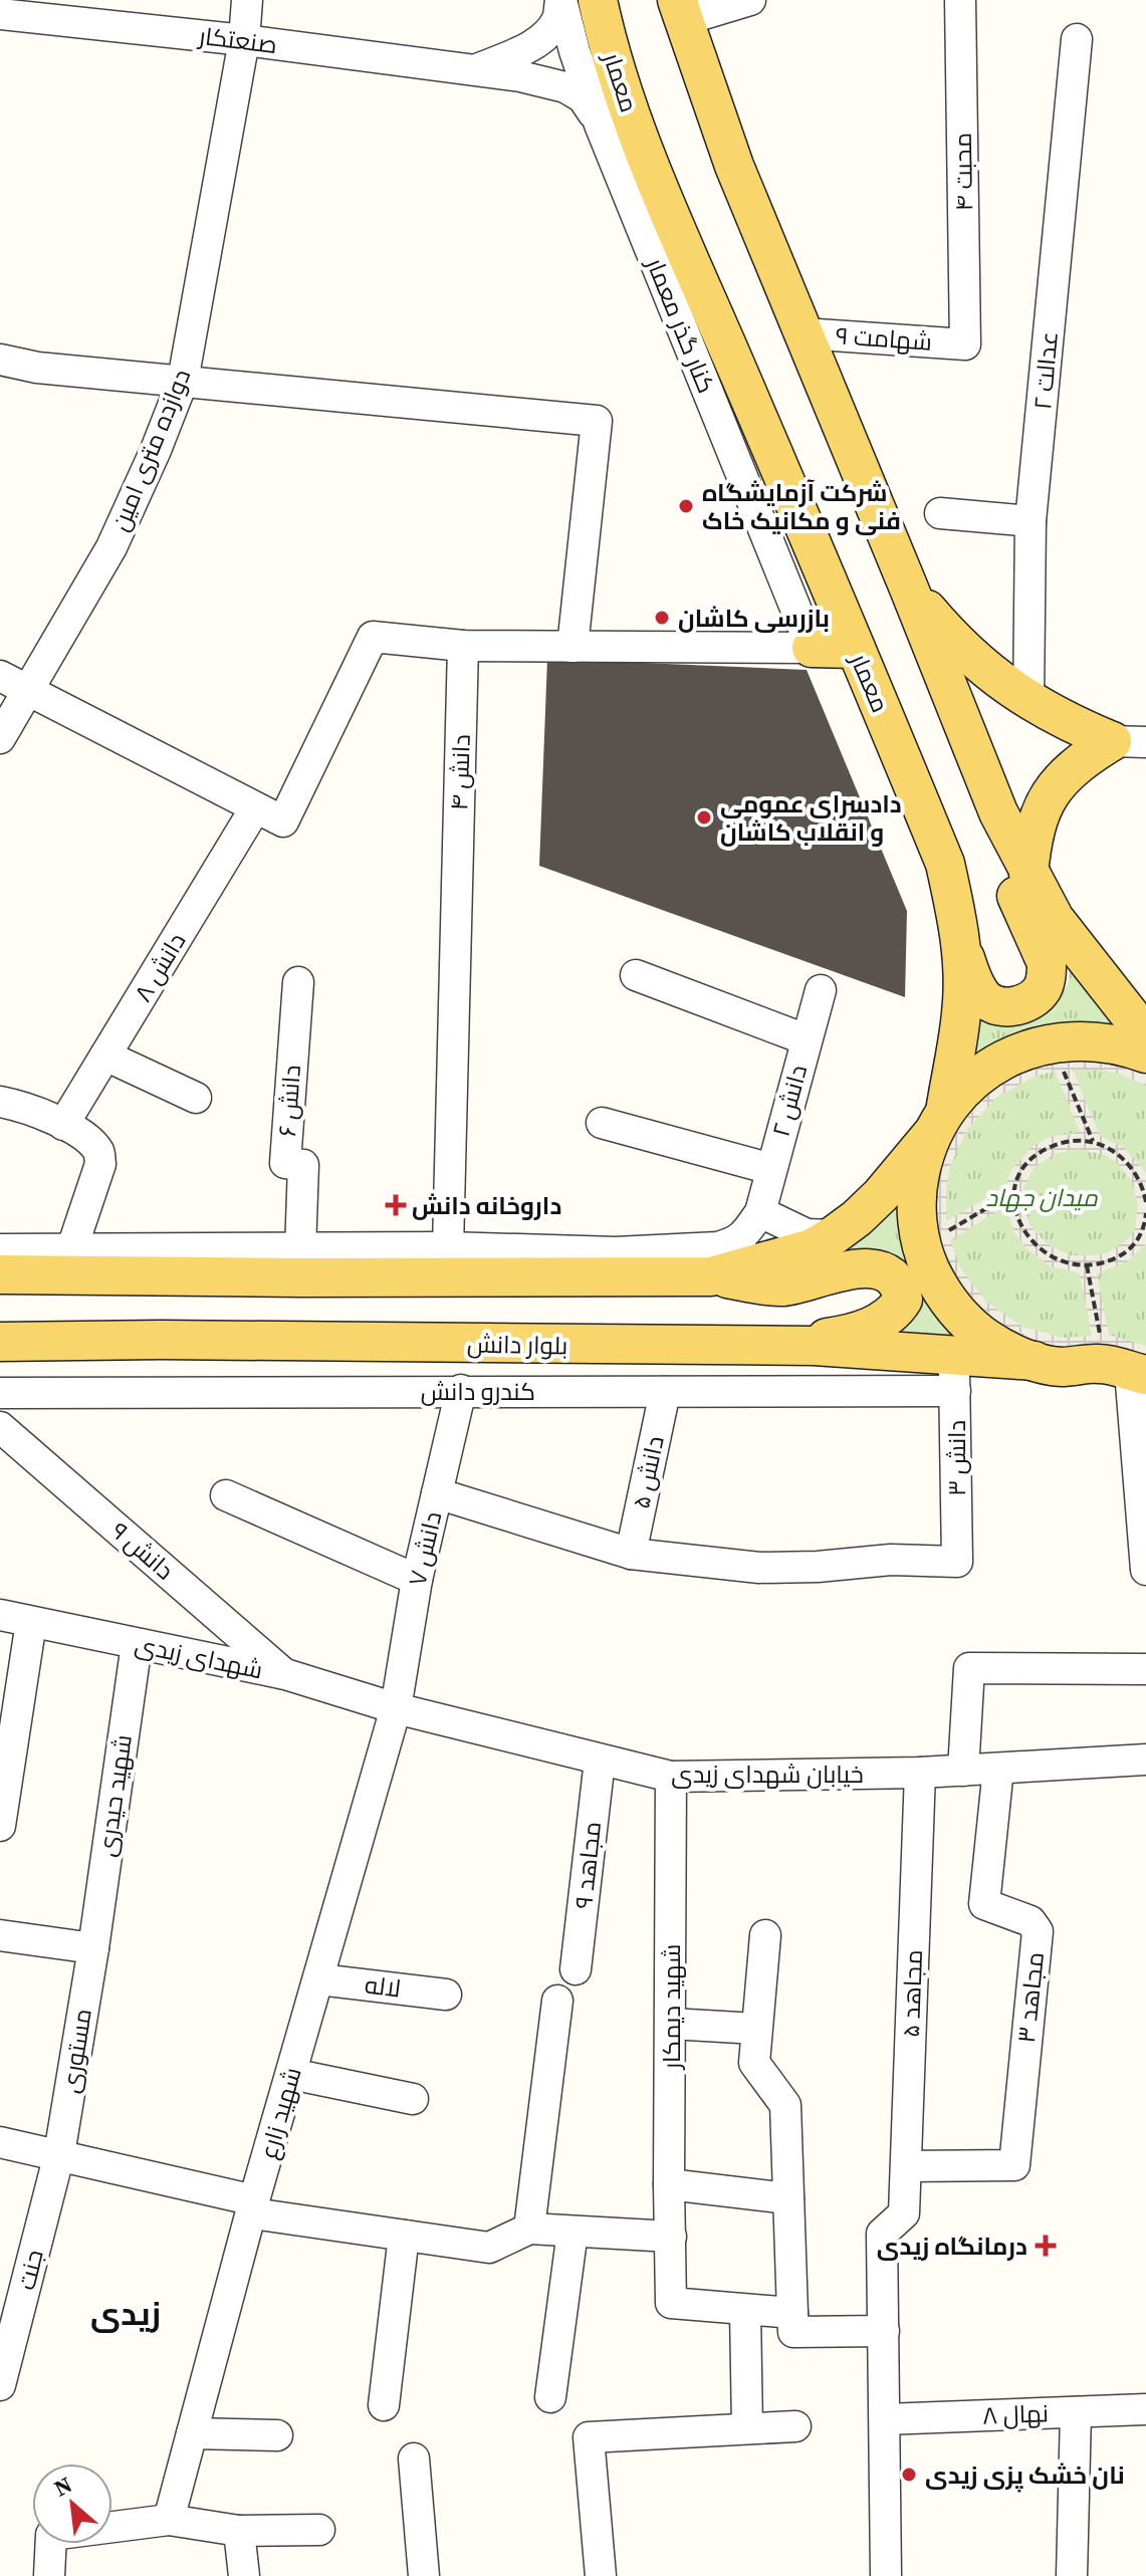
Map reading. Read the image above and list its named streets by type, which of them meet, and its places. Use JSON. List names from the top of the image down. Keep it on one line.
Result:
{"streets":{"main road":["معمار","بلوار دانش"],"street":["صنعتکار","محبت ۴","کنار گذر معمار","شهامت ۹","عدالت ۲","دوازده متری امین","دانش ۴","دانش ۸","دانش ۶","دانش ۲","کندرو دانش","دانش ۳","دانش ۵","دانش ۷","دانش ۹","شهدای زیدی","خیابان شهدای زیدی","شهید حیدری","مجاهد ۹","لاله","مجاهد ۵","مجاهد ۳","شهید دیمکار","مستوری","شهید زارع","جنت","نهال ۸"]},"crossings":[["صنعتکار","کنار گذر معمار"],["صنعتکار","دوازده متری امین"],["محبت ۴","شهامت ۹"],["بلوار دانش","کندرو دانش"],["بلوار دانش","دانش ۳"],["کندرو دانش","دانش ۳"],["کندرو دانش","دانش ۵"],["کندرو دانش","دانش ۷"],["دانش ۳","دانش ۵"],["دانش ۷","شهدای زیدی"],["دانش ۷","خیابان شهدای زیدی"],["دانش ۷","شهید زارع"],["دانش ۹","شهدای زیدی"],["شهدای زیدی","خیابان شهدای زیدی"],["شهدای زیدی","شهید حیدری"],["شهدای زیدی","شهید زارع"],["خیابان شهدای زیدی","مجاهد ۹"],["خیابان شهدای زیدی","مجاهد ۵"],["خیابان شهدای زیدی","مجاهد ۳"],["خیابان شهدای زیدی","شهید دیمکار"],["خیابان شهدای زیدی","شهید زارع"],["شهید حیدری","مستوری"],["لاله","شهید زارع"],["مجاهد ۵","مجاهد ۳"],["مستوری","جنت"]],"districts":["زیدی"],"parks":["میدان جهاد"],"places":{"other":["شرکت آزمایشگاه فنی و مکانیک خاک","بازرسی کاشان","دادسرای عمومی و انقلاب کاشان","نان خشک پزی زیدی"],"health":["داروخانه دانش","درمانگاه زیدی"]},"north":"top left"}
